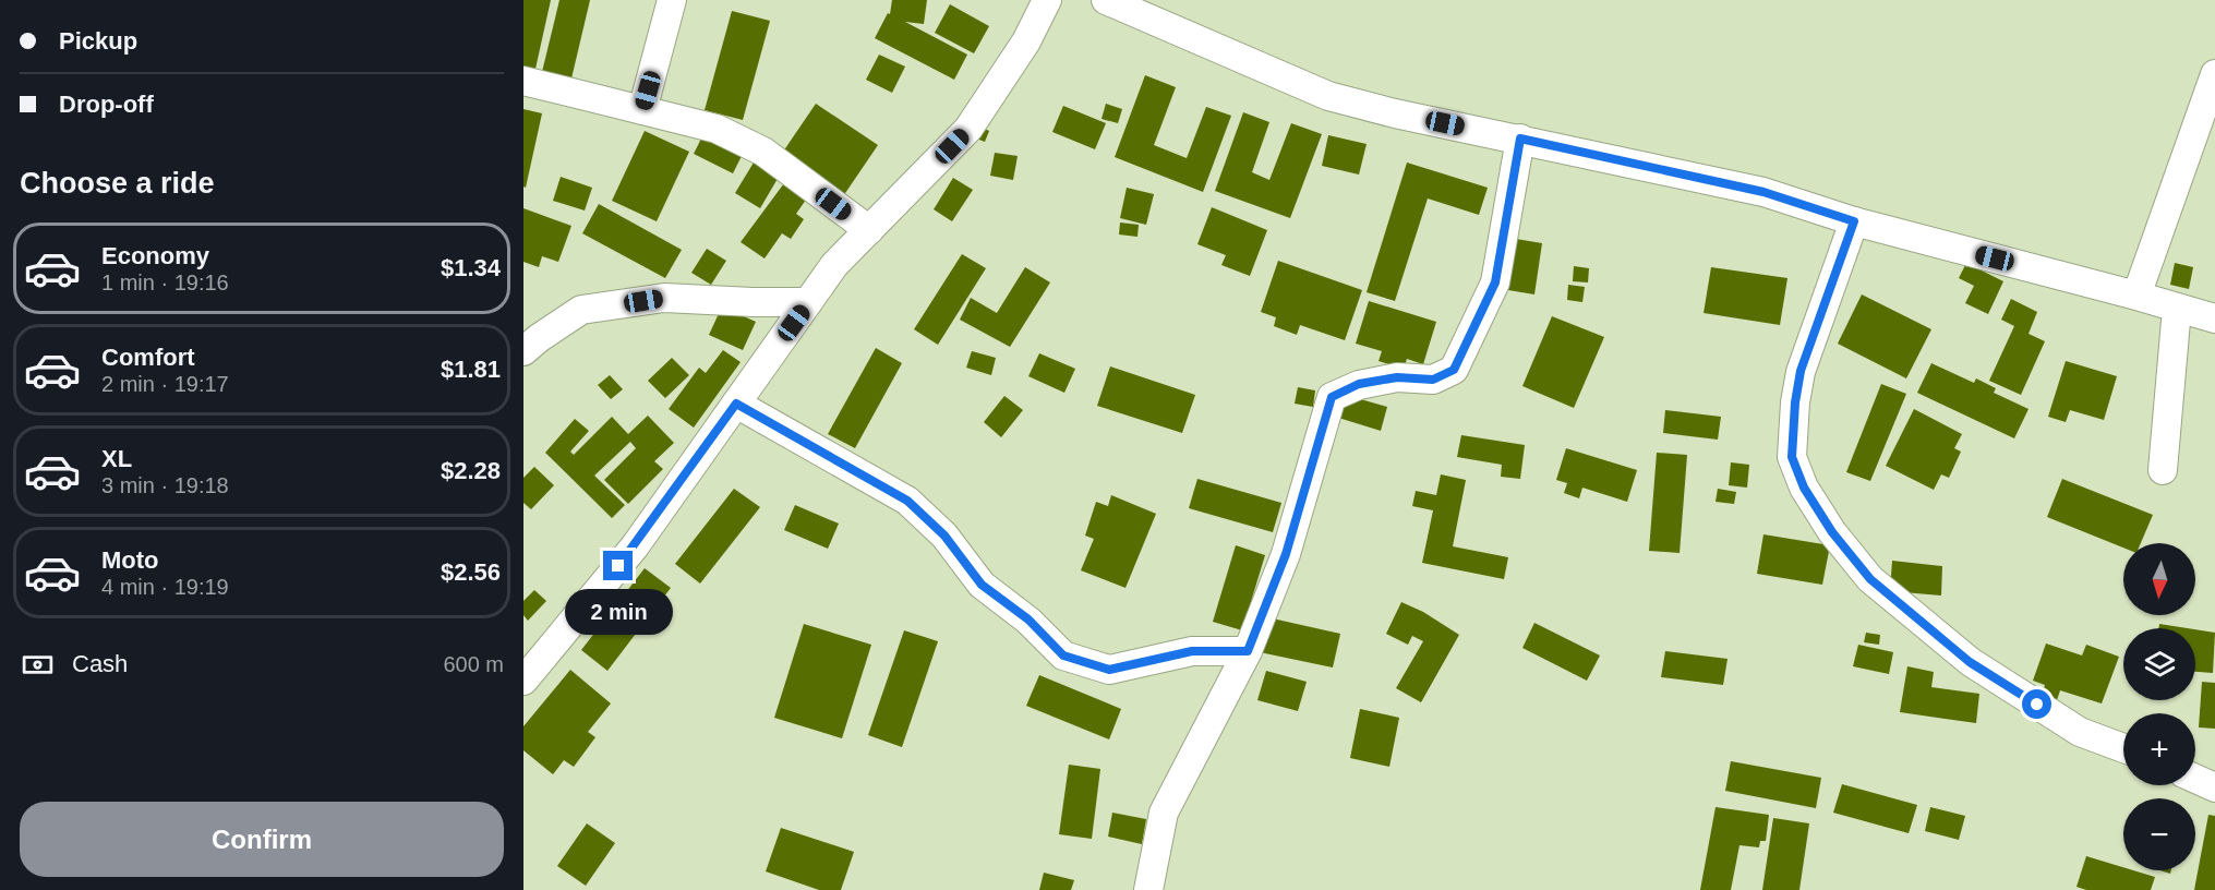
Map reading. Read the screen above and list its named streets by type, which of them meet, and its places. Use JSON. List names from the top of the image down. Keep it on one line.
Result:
{"north":"bottom","page":{"banner":["Pickup","Drop-off"],"heading":"Choose a ride","list":[{"name":"Economy","note":"1 min · 19:16","value":"$1.34"},{"name":"Comfort","note":"2 min · 19:17","value":"$1.81"},{"name":"XL","note":"3 min · 19:18","value":"$2.28"},{"name":"Moto","note":"4 min · 19:19","value":"$2.56"}],"map_buttons":["+","−"],"bubble":"2 min","pay":["Cash","600 m"],"buttons":"Confirm"}}
